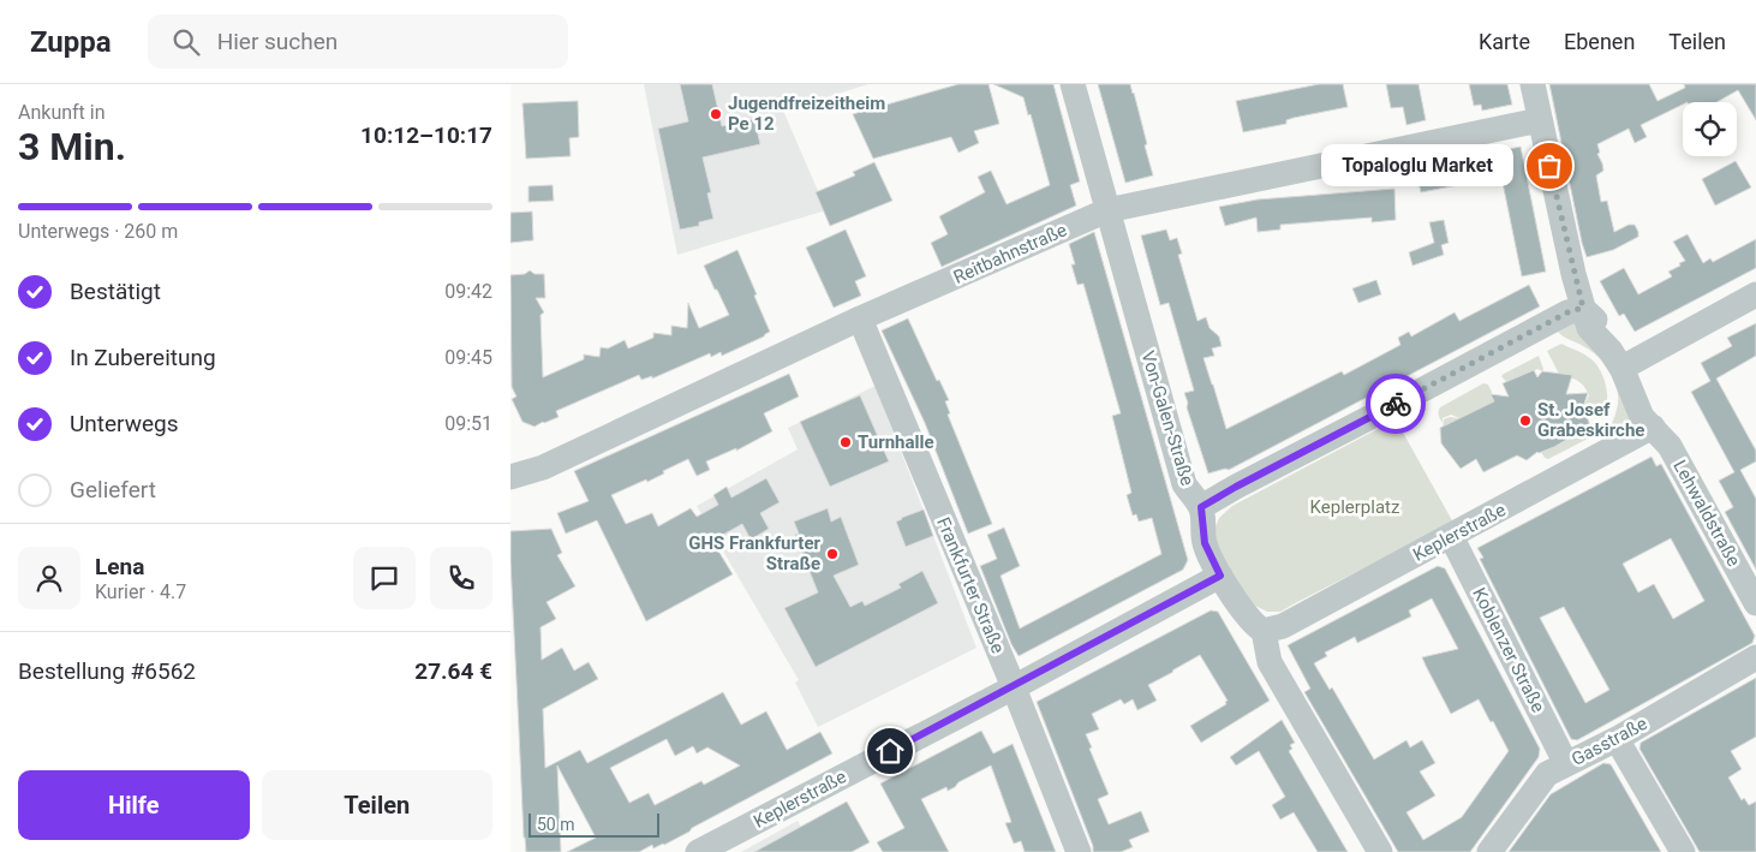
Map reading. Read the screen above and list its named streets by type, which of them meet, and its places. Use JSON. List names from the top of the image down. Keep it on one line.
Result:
{"streets":{"street":["Reitbahnstraße","Von-Galen-Straße","Lehwaldstraße","Keplerstraße","Frankfurter Straße","Koblenzer Straße","Gasstraße"]},"crossings":[["Reitbahnstraße","Von-Galen-Straße"],["Reitbahnstraße","Lehwaldstraße"],["Reitbahnstraße","Frankfurter Straße"],["Von-Galen-Straße","Keplerstraße"],["Lehwaldstraße","Keplerstraße"],["Keplerstraße","Frankfurter Straße"],["Keplerstraße","Koblenzer Straße"],["Koblenzer Straße","Gasstraße"]],"parks":["Keplerplatz"],"places":["Jugendfreizeitheim Pe 12","Topaloglu Market","St. Josef Grabeskirche","Turnhalle","GHS Frankfurter Straße"],"scale_bar":"50 m","page":{"header":"Zuppa","search":"Hier suchen","nav":["Karte","Ebenen","Teilen"],"heading":["3 Min.","Ankunft in","10:12–10:17"],"panel":["Lena","Kurier · 4.7","Bestellung #6562","27.64 €"],"bubble":"Topaloglu Market","bar":"Unterwegs · 260 m","list":[["Bestätigt","09:42"],["In Zubereitung","09:45"],["Unterwegs","09:51"],"Geliefert"],"buttons":["Hilfe","Teilen"],"scale":"50 m"}}
